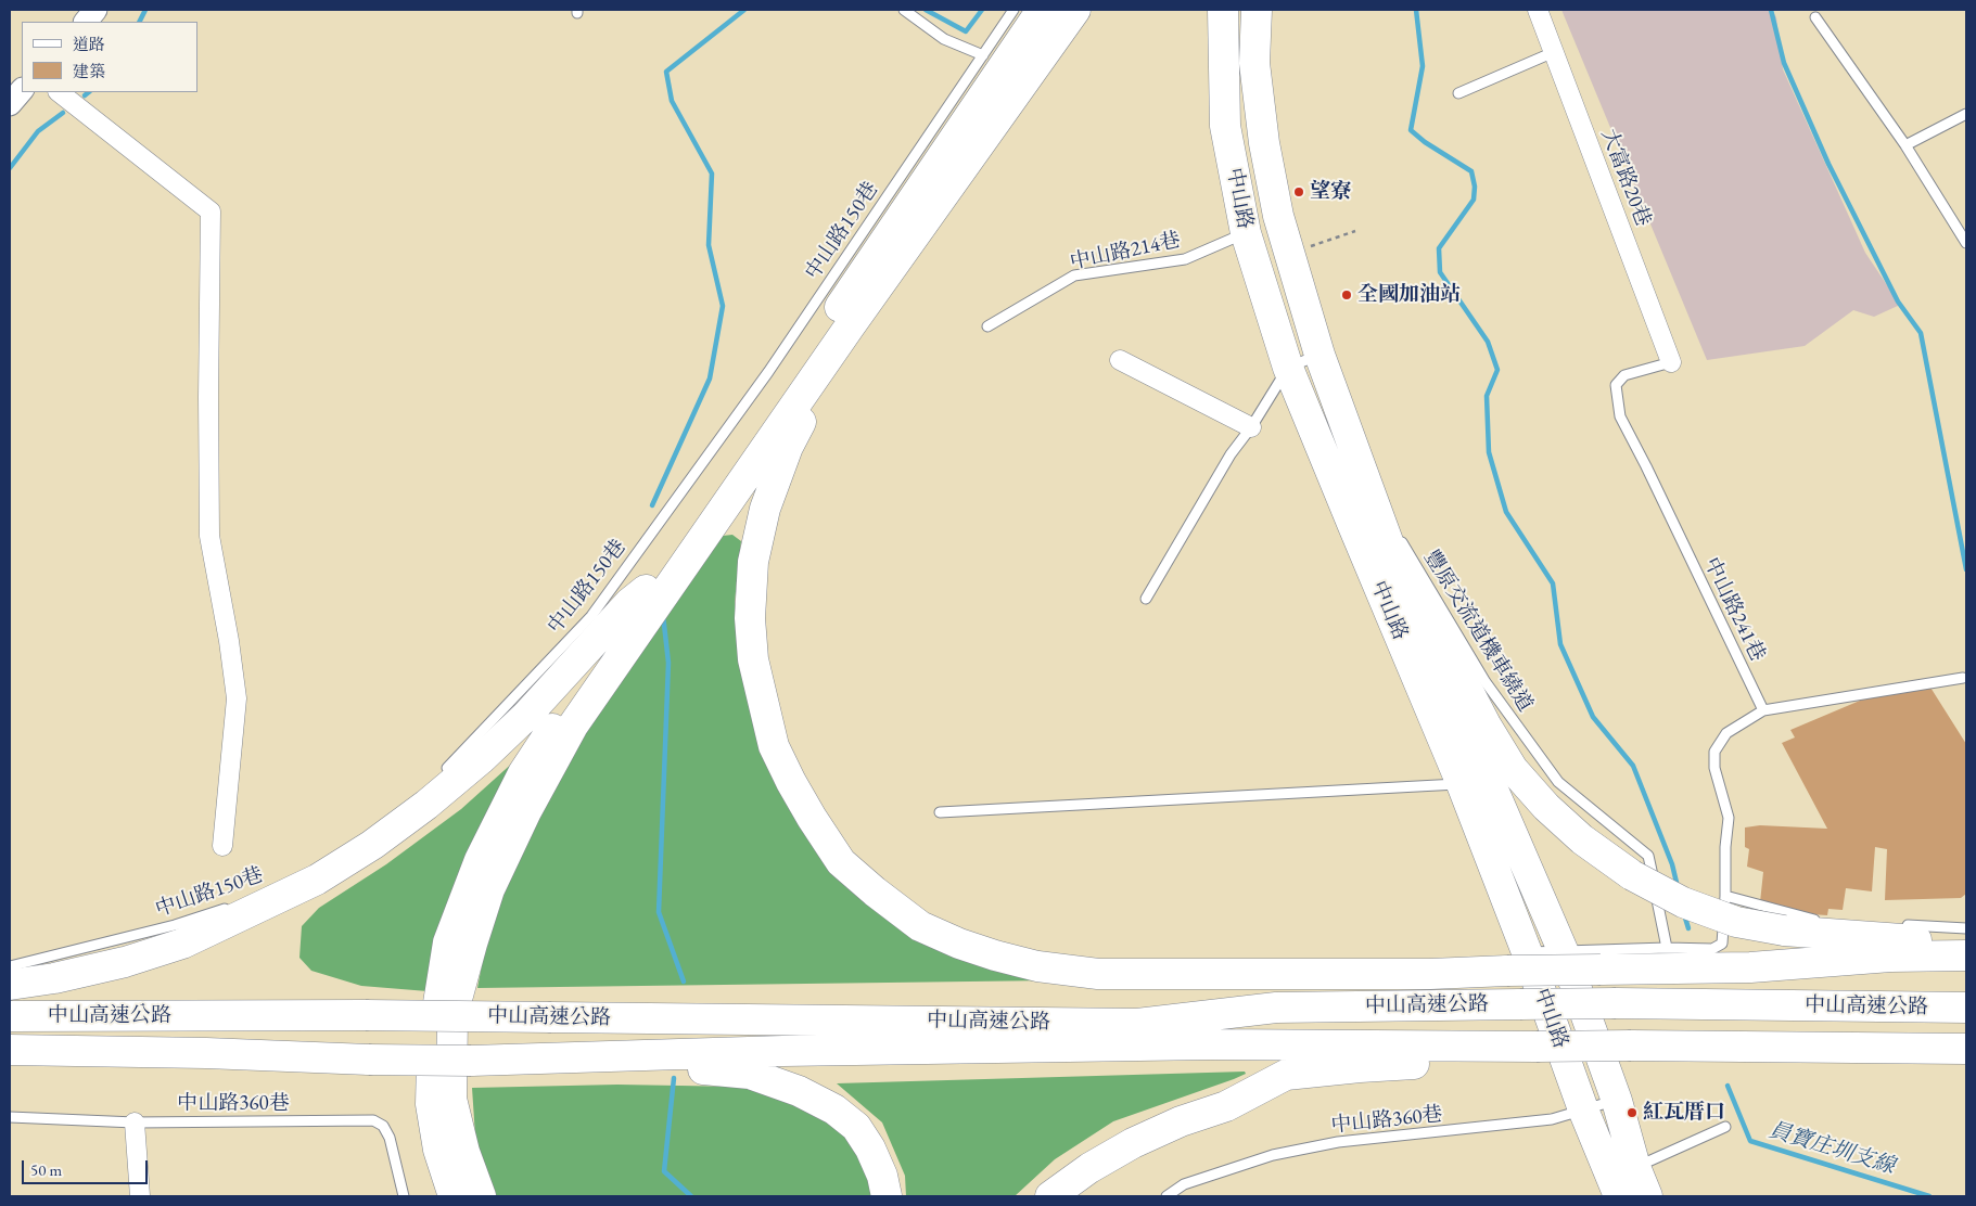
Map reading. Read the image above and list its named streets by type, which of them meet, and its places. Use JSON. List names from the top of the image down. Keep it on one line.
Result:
{"streets":{"main road":["中山路","中山高速公路"],"street":["大富路20巷"],"lane":["中山路150巷","中山路214巷","中山路241巷","豐原交流道機車繞道","中山路360巷"]},"crossings":[["大富路20巷","中山路241巷"],["中山路","中山路214巷"],["中山路","豐原交流道機車繞道"],["中山路","中山路360巷"]],"water":["員寶庄圳支線"],"places":["望寮","全國加油站","紅瓦厝口"],"legend":["道路","建築"],"scale_bar":"50 m"}
